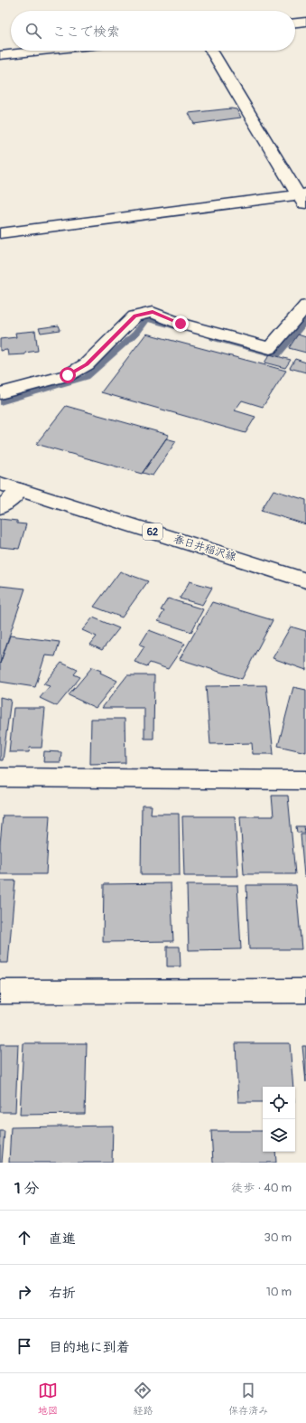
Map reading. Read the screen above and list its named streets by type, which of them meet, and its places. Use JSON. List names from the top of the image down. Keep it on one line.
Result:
{"streets":{"street":["62","春日井稲沢線"]},"page":{"search":"ここで検索","heading":["1 分","徒歩 · 40 m"],"list":[["直進","30 m"],["右折","10 m"],"目的地に到着"],"nav":["地図","経路","保存済み"]}}
